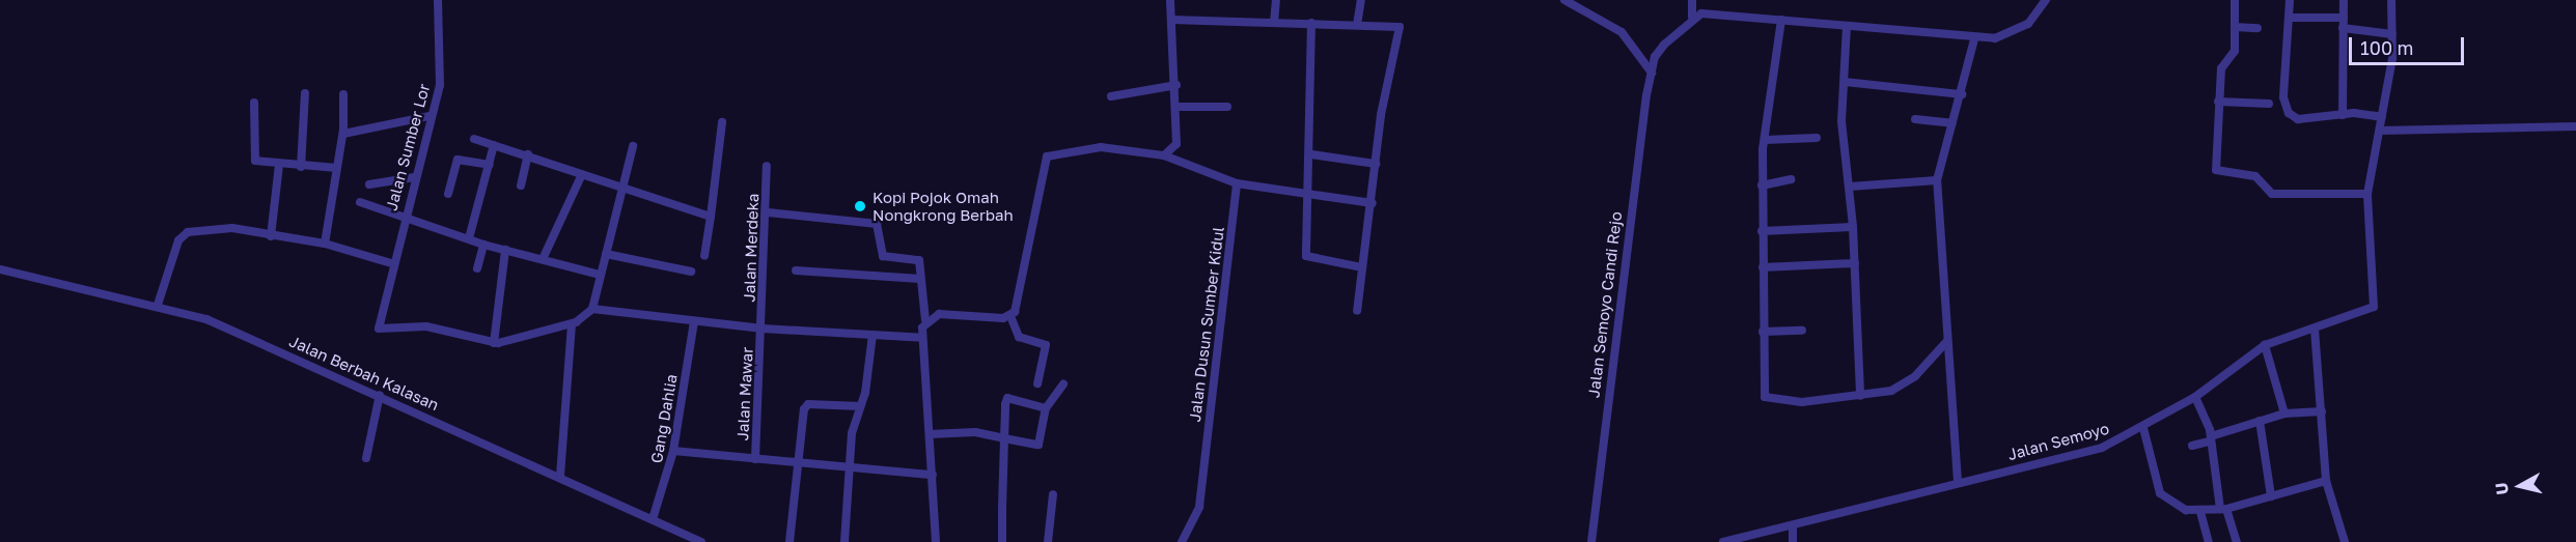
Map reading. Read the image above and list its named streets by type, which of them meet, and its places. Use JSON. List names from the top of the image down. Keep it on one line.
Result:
{"streets":{"street":["Jalan Sumber Lor","Jalan Merdeka","Jalan Semoyo Candi Rejo","Jalan Dusun Sumber Kidul","Jalan Berbah Kalasan","Jalan Mawar","Gang Dahlia","Jalan Semoyo"]},"crossings":[["Jalan Merdeka","Jalan Mawar"],["Jalan Berbah Kalasan","Gang Dahlia"]],"places":["Kopi Pojok Omah Nongkrong Berbah"],"scale_bar":"100 m","north":"left"}
